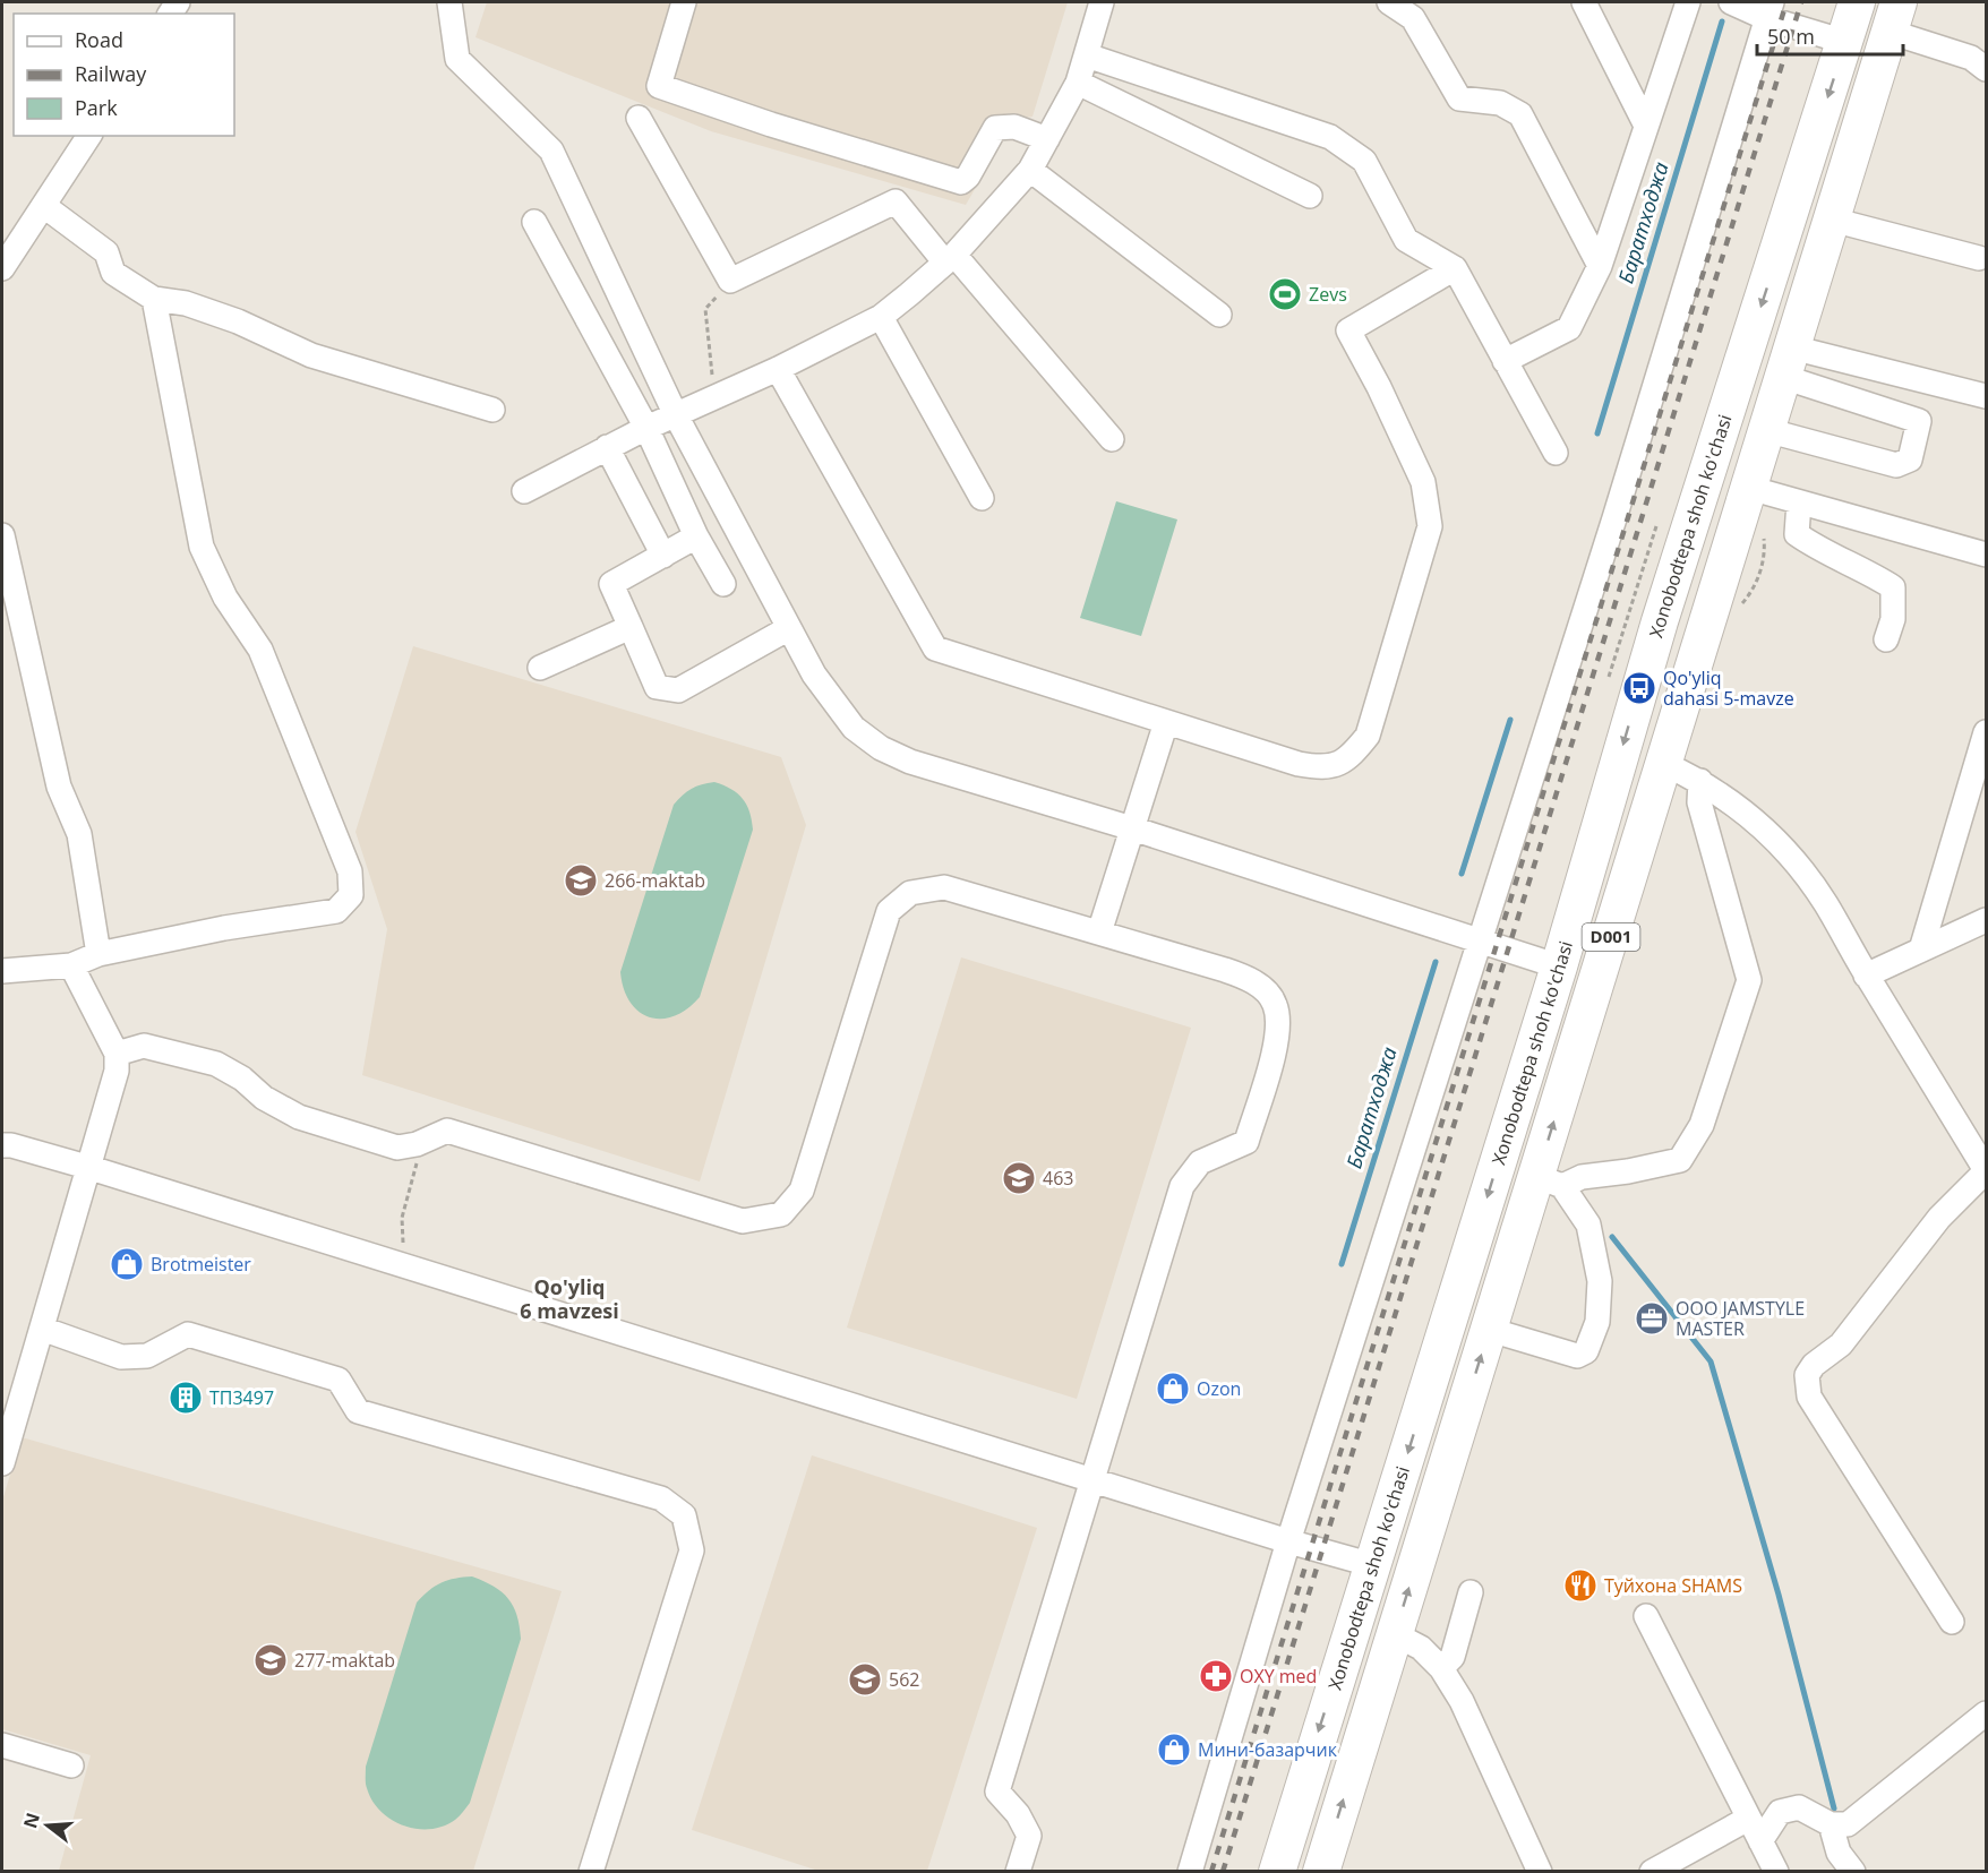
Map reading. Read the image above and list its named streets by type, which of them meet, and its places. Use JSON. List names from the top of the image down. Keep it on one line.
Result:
{"streets":{"highway":["Xonobodtepa shoh ko'chasi","D001"]},"districts":["Qo'yliq 6 mavzesi"],"water":["Баратходжа"],"places":{"sports":["Zevs"],"bus stop":["Qo'yliq dahasi 5-mavze"],"school or university":["266-maktab","463","277-maktab","562"],"shop":["Brotmeister","Ozon","Мини-базарчик"],"office":["OOO JAMSTYLE MASTER"],"building":["ТП3497"],"restaurant":["Туйхона SHAMS"],"pharmacy":["OXY med"]},"legend":["Road","Railway","Park"],"scale_bar":"50 m","north":"left"}
